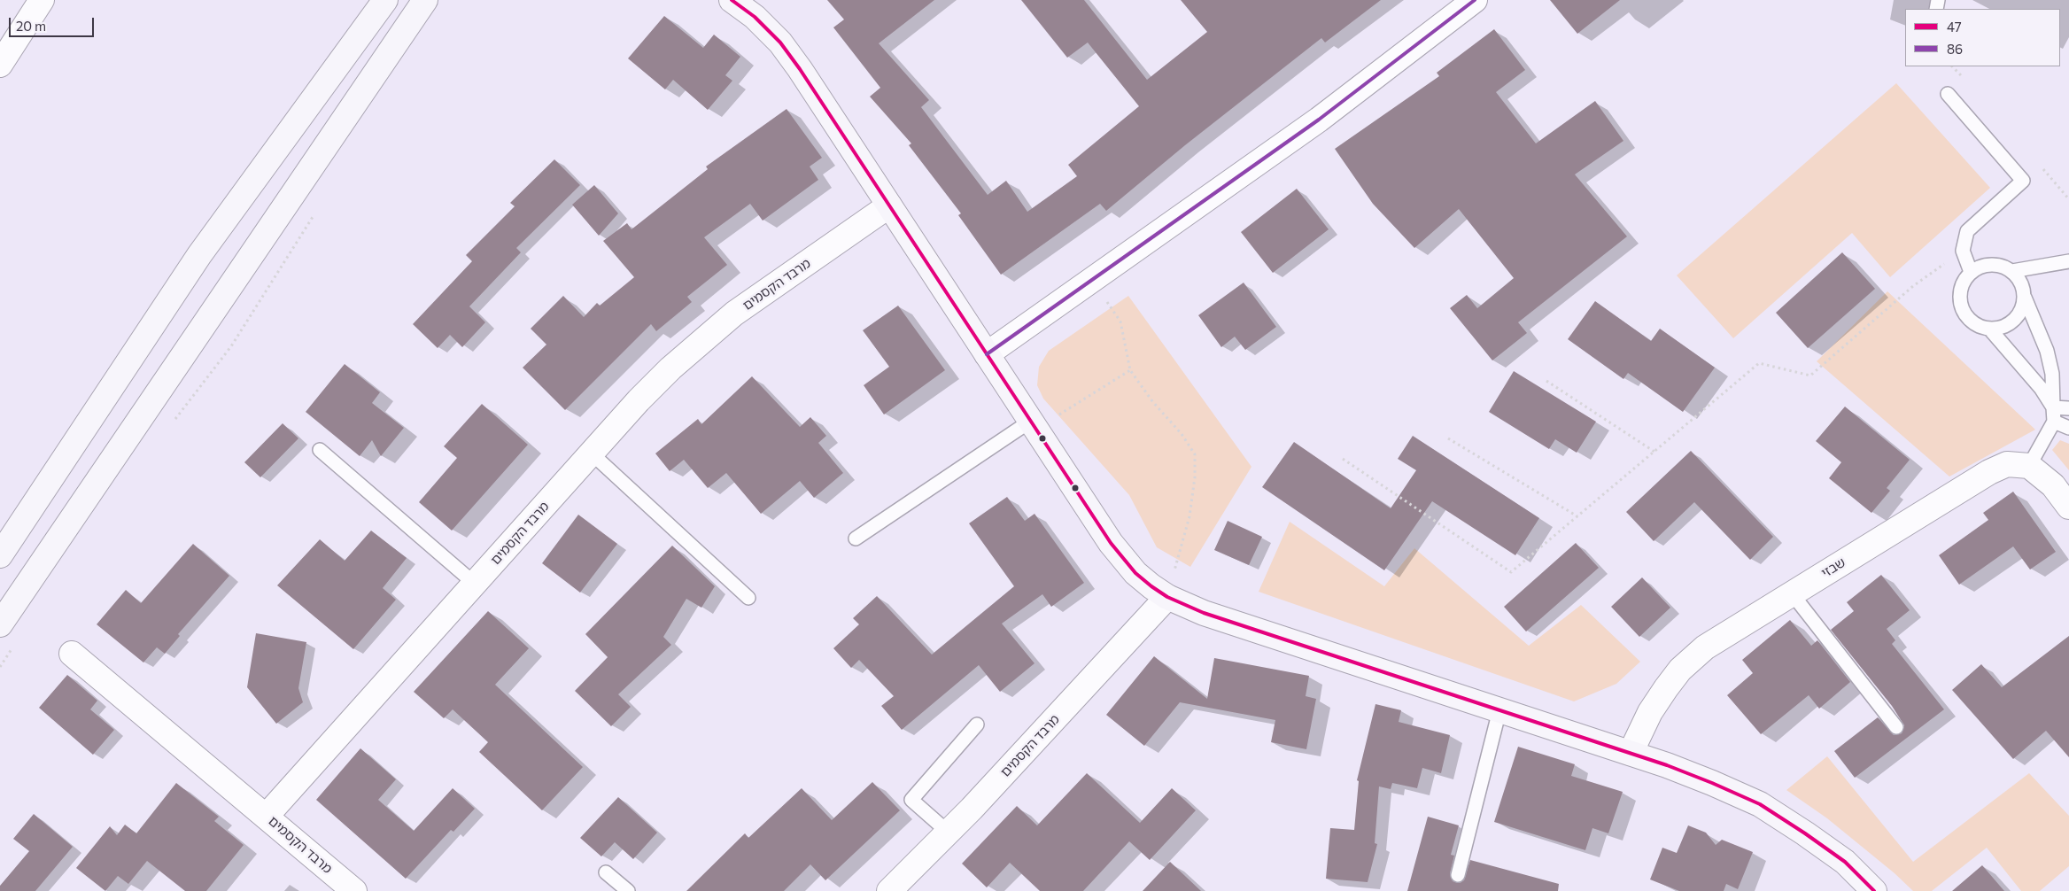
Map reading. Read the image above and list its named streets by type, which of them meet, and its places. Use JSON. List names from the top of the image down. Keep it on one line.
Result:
{"streets":{"street":["מרבד הקסמים","שבזי"]},"lines":["transit line 47","transit line 86"],"legend":["47","86"],"scale_bar":"20 m"}
